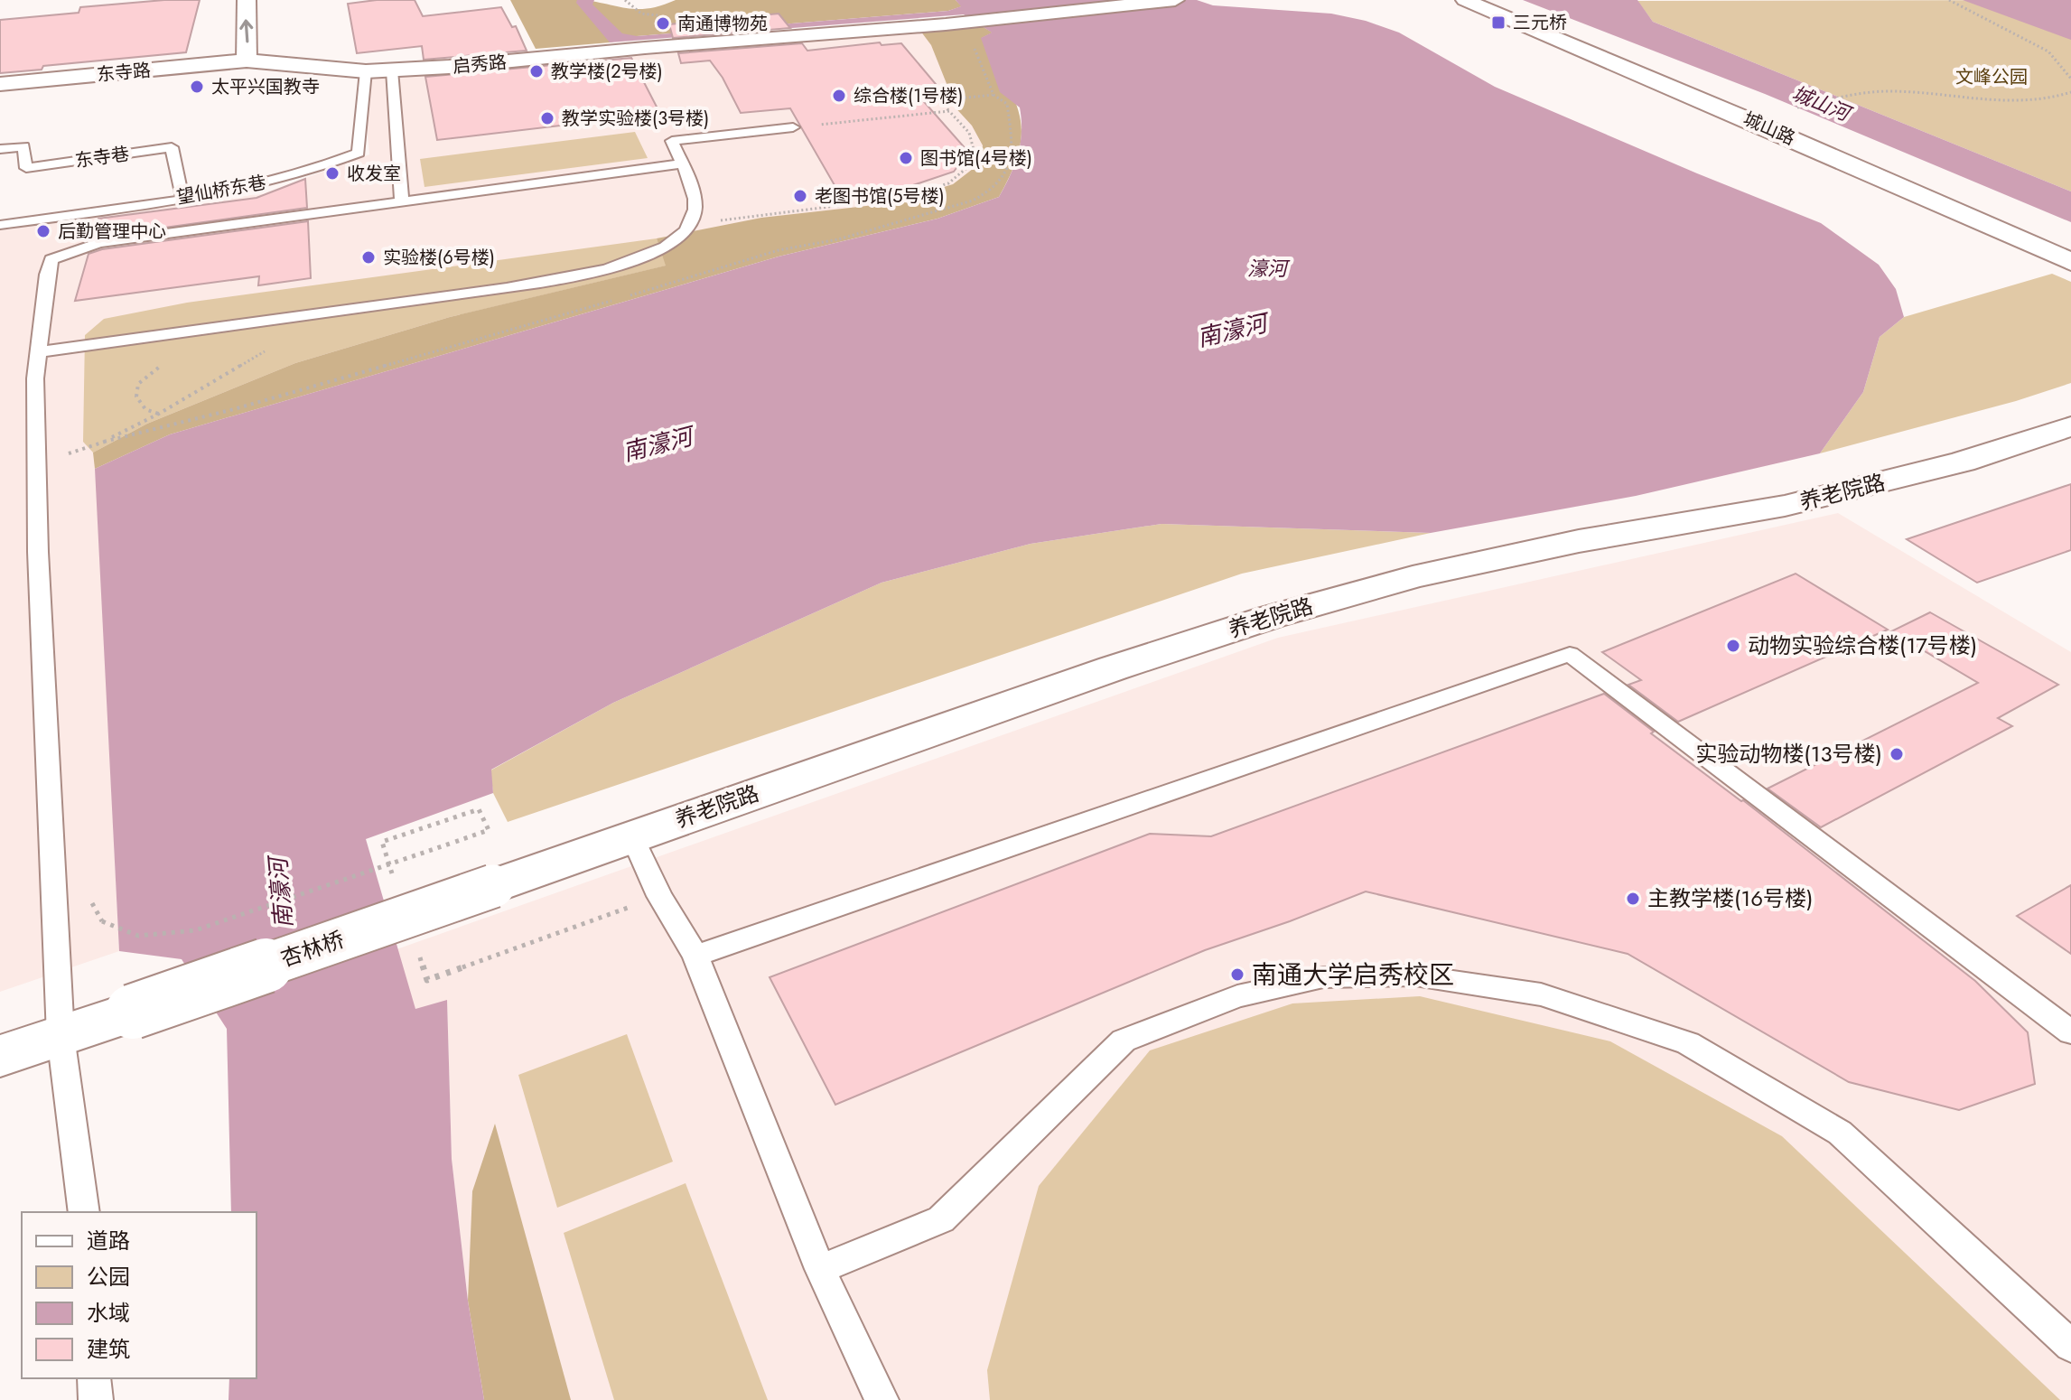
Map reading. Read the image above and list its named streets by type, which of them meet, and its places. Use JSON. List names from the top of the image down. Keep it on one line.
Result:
{"streets":{"street":["启秀路","东寺路","城山路","养老院路","杏林桥"],"lane":["东寺巷","望仙桥东巷"]},"crossings":[["启秀路","东寺路"],["启秀路","望仙桥东巷"],["东寺巷","望仙桥东巷"],["养老院路","杏林桥"]],"water":["城山河","濠河","南濠河"],"parks":["文峰公园"],"places":{"transit":["三元桥"],"other":["南通博物苑","教学楼(2号楼)","太平兴国教寺","综合楼(1号楼)","教学实验楼(3号楼)","图书馆(4号楼)","收发室","老图书馆(5号楼)","后勤管理中心","实验楼(6号楼)","动物实验综合楼(17号楼)","实验动物楼(13号楼)","主教学楼(16号楼)","南通大学启秀校区"]},"legend":["道路","公园","水域","建筑"]}
